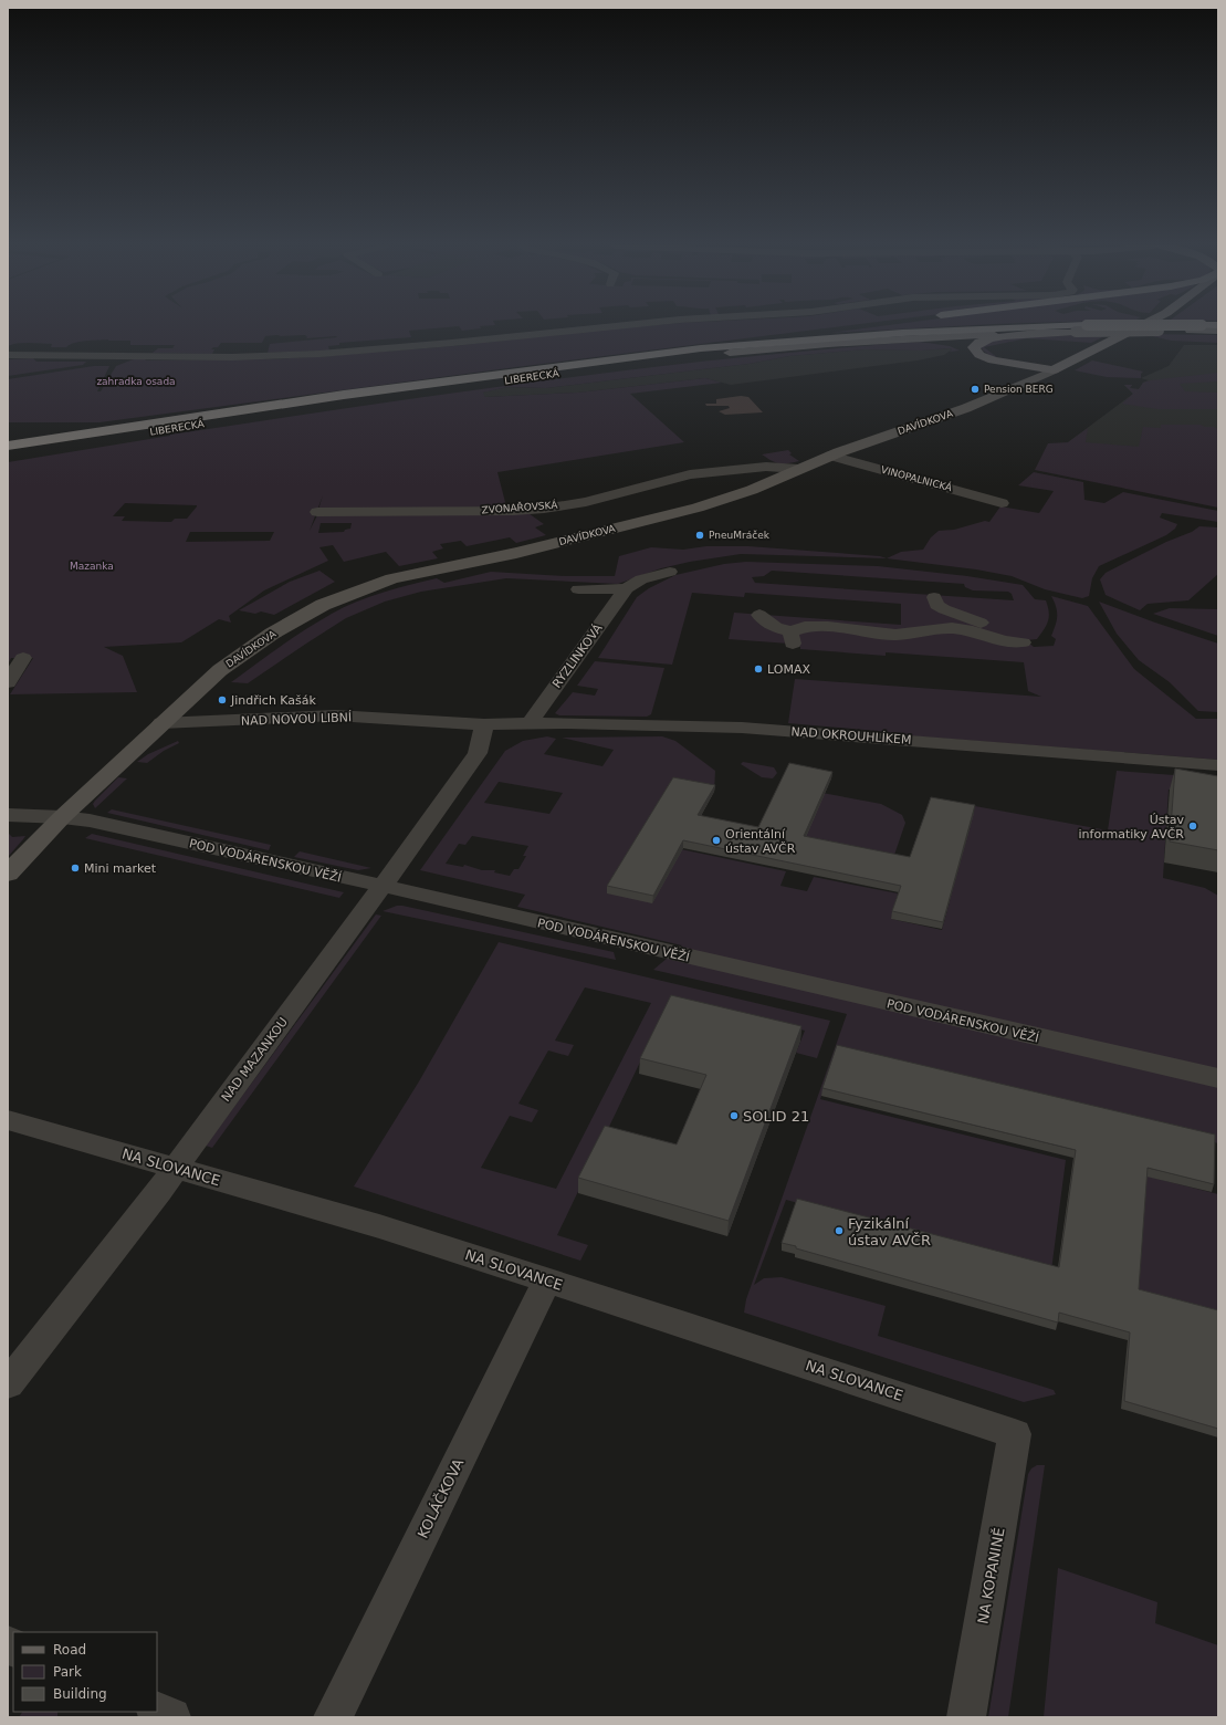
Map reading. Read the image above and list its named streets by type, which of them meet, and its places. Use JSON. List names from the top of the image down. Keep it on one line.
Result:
{"streets":{"highway":["LIBERECKÁ"],"main road":["DAVÍDKOVA"],"street":["VINOPALNICKÁ","ZVONAŘOVSKÁ","RYZLINKOVÁ","NAD NOVOU LIBNÍ","NAD OKROUHLÍKEM","POD VODÁRENSKOU VĚŽÍ","NAD MAZANKOU","NA SLOVANCE","KOLÁČKOVA","NA KOPANINĚ"]},"crossings":[["DAVÍDKOVA","VINOPALNICKÁ"],["DAVÍDKOVA","ZVONAŘOVSKÁ"],["DAVÍDKOVA","NAD NOVOU LIBNÍ"],["DAVÍDKOVA","POD VODÁRENSKOU VĚŽÍ"],["RYZLINKOVÁ","NAD OKROUHLÍKEM"],["NAD NOVOU LIBNÍ","NAD OKROUHLÍKEM"],["NAD NOVOU LIBNÍ","NAD MAZANKOU"],["NAD OKROUHLÍKEM","NAD MAZANKOU"],["POD VODÁRENSKOU VĚŽÍ","NAD MAZANKOU"],["NAD MAZANKOU","NA SLOVANCE"],["NA SLOVANCE","KOLÁČKOVA"],["NA SLOVANCE","NA KOPANINĚ"]],"parks":["zahradka osada","Mazanka"],"places":["Pension BERG","PneuMráček","LOMAX","Jindřich Kašák","Ústav informatiky AVČR","Orientální ústav AVČR","Mini market","SOLID 21","Fyzikální ústav AVČR"],"legend":["Road","Park","Building"]}
